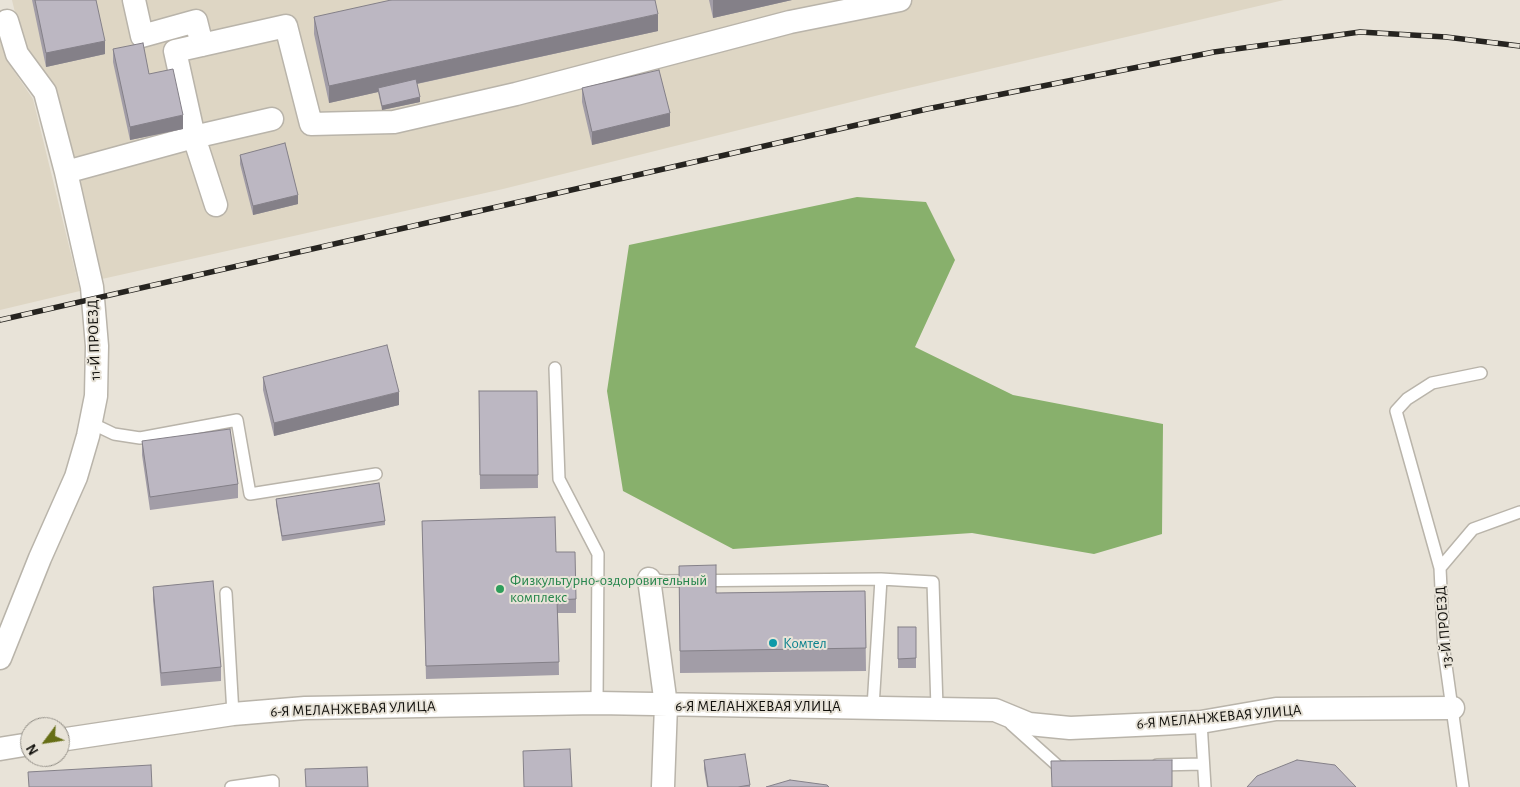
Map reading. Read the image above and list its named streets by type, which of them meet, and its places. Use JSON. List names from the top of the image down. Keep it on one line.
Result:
{"streets":{"street":["11-Й ПРОЕЗД","6-Я МЕЛАНЖЕВАЯ УЛИЦА"],"lane":["13-Й ПРОЕЗД"]},"crossings":[["13-Й ПРОЕЗД","6-Я МЕЛАНЖЕВАЯ УЛИЦА"]],"places":["Физкультурно-оздоровительный комплекс","Комтел"],"north":"bottom left"}
